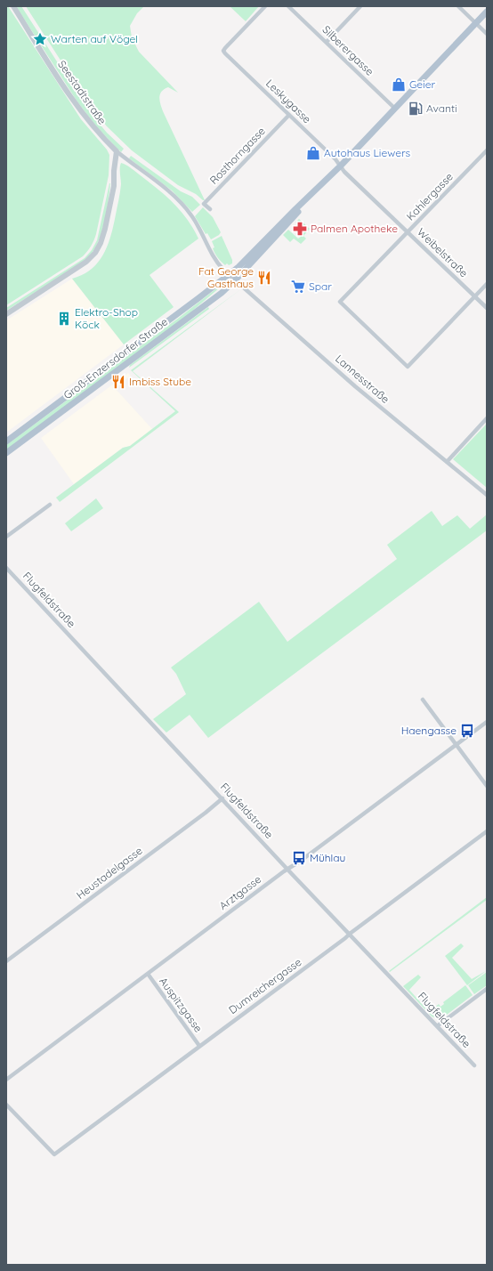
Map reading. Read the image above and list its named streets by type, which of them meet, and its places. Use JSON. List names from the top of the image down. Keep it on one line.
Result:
{"streets":{"main road":["Groß-Enzersdorfer Straße"],"street":["Silberergasse","Seestadtstraße","Leskygasse","Rosthorngasse","Kahlergasse","Weibelstraße","Lannesstraße","Flugfeldstraße","Heustadelgasse","Arztgasse","Dumreichergasse","Auspitzgasse"]},"crossings":[["Seestadtstraße","Lannesstraße"],["Leskygasse","Rosthorngasse"],["Leskygasse","Weibelstraße"],["Kahlergasse","Weibelstraße"],["Groß-Enzersdorfer Straße","Lannesstraße"],["Flugfeldstraße","Heustadelgasse"],["Flugfeldstraße","Arztgasse"],["Flugfeldstraße","Dumreichergasse"],["Arztgasse","Auspitzgasse"],["Dumreichergasse","Auspitzgasse"]],"places":{"place":["Warten auf Vögel"],"shop":["Geier","Autohaus Liewers"],"fuel station":["Avanti"],"pharmacy":["Palmen Apotheke"],"restaurant":["Fat George Gasthaus","Imbiss Stube"],"supermarket":["Spar"],"building":["Elektro-Shop Köck"],"bus stop":["Haengasse","Mühlau"]}}
